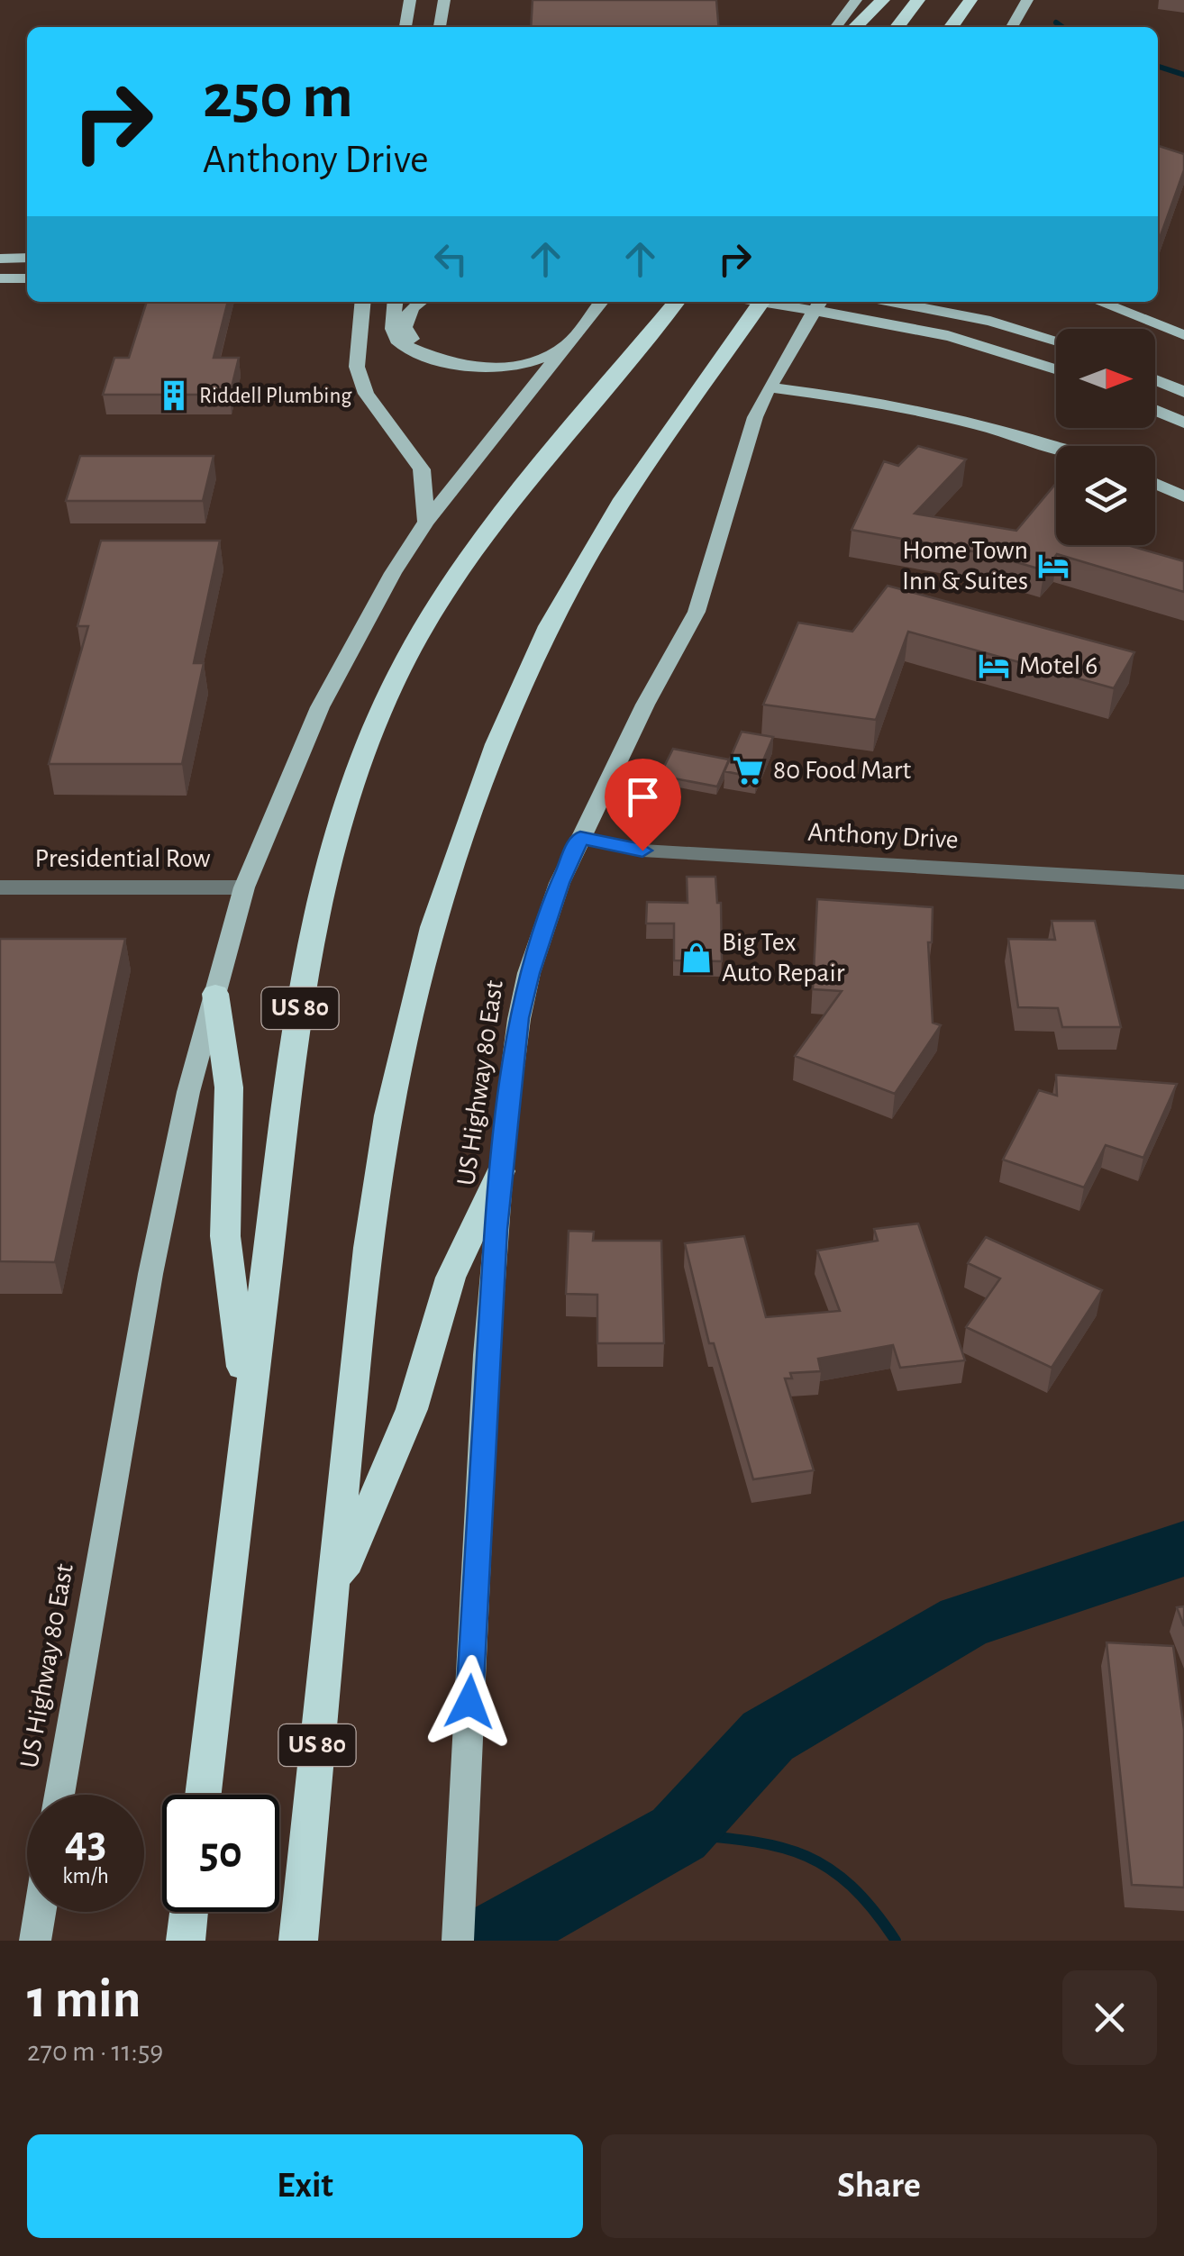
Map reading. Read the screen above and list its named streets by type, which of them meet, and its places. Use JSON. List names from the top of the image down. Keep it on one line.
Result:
{"streets":{"highway":["US 80"],"main road":["US Highway 80 East"],"street":["Anthony Drive","Presidential Row"]},"crossings":[["Anthony Drive","US Highway 80 East"],["Presidential Row","US Highway 80 East"]],"places":{"building":["Riddell Plumbing"],"hotel":["Home Town Inn & Suites","Motel 6"],"supermarket":["80 Food Mart"],"shop":["Big Tex Auto Repair"]},"north":"right","page":{"turn":["250 m","Anthony Drive"],"speed":"43 km/h","limit":"50","heading":["1 min","270 m · 11:59"],"buttons":["Exit","Share"]}}
